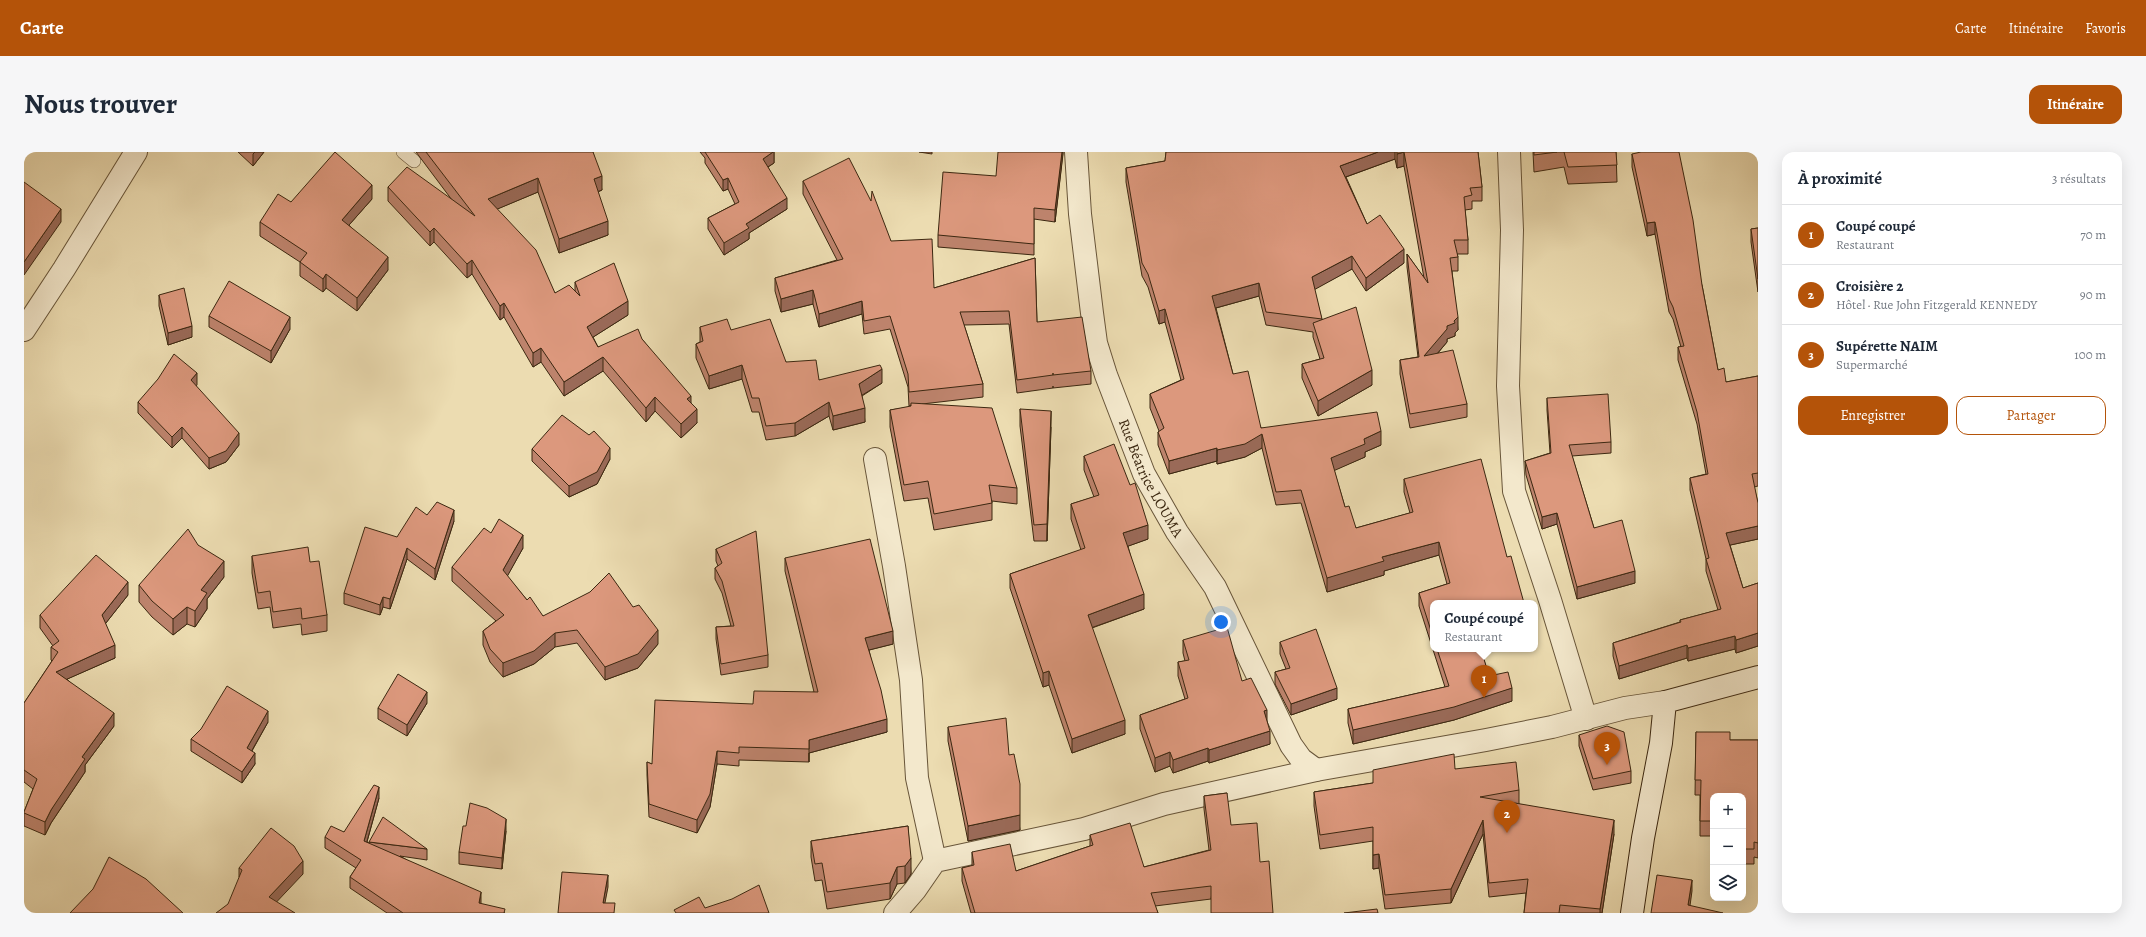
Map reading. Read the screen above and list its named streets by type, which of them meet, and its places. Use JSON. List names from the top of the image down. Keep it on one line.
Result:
{"streets":{"street":["Rue Béatrice LOUMA"]},"page":{"header":"Carte","nav":["Carte","Itinéraire","Favoris"],"title":"Nous trouver","buttons":["Itinéraire",["Enregistrer","Partager"]],"heading":["À proximité","3 résultats"],"list":[{"mark":"1","name":"Coupé coupé","note":"Restaurant","value":"70 m"},{"mark":"2","name":"Croisière 2","note":"Hôtel · Rue John Fitzgerald KENNEDY","value":"90 m"},{"mark":"3","name":"Supérette NAIM","note":"Supermarché","value":"100 m"}],"popup":["Coupé coupé","Restaurant"],"pins":["1","3","2"],"map_buttons":["+","−"]}}
